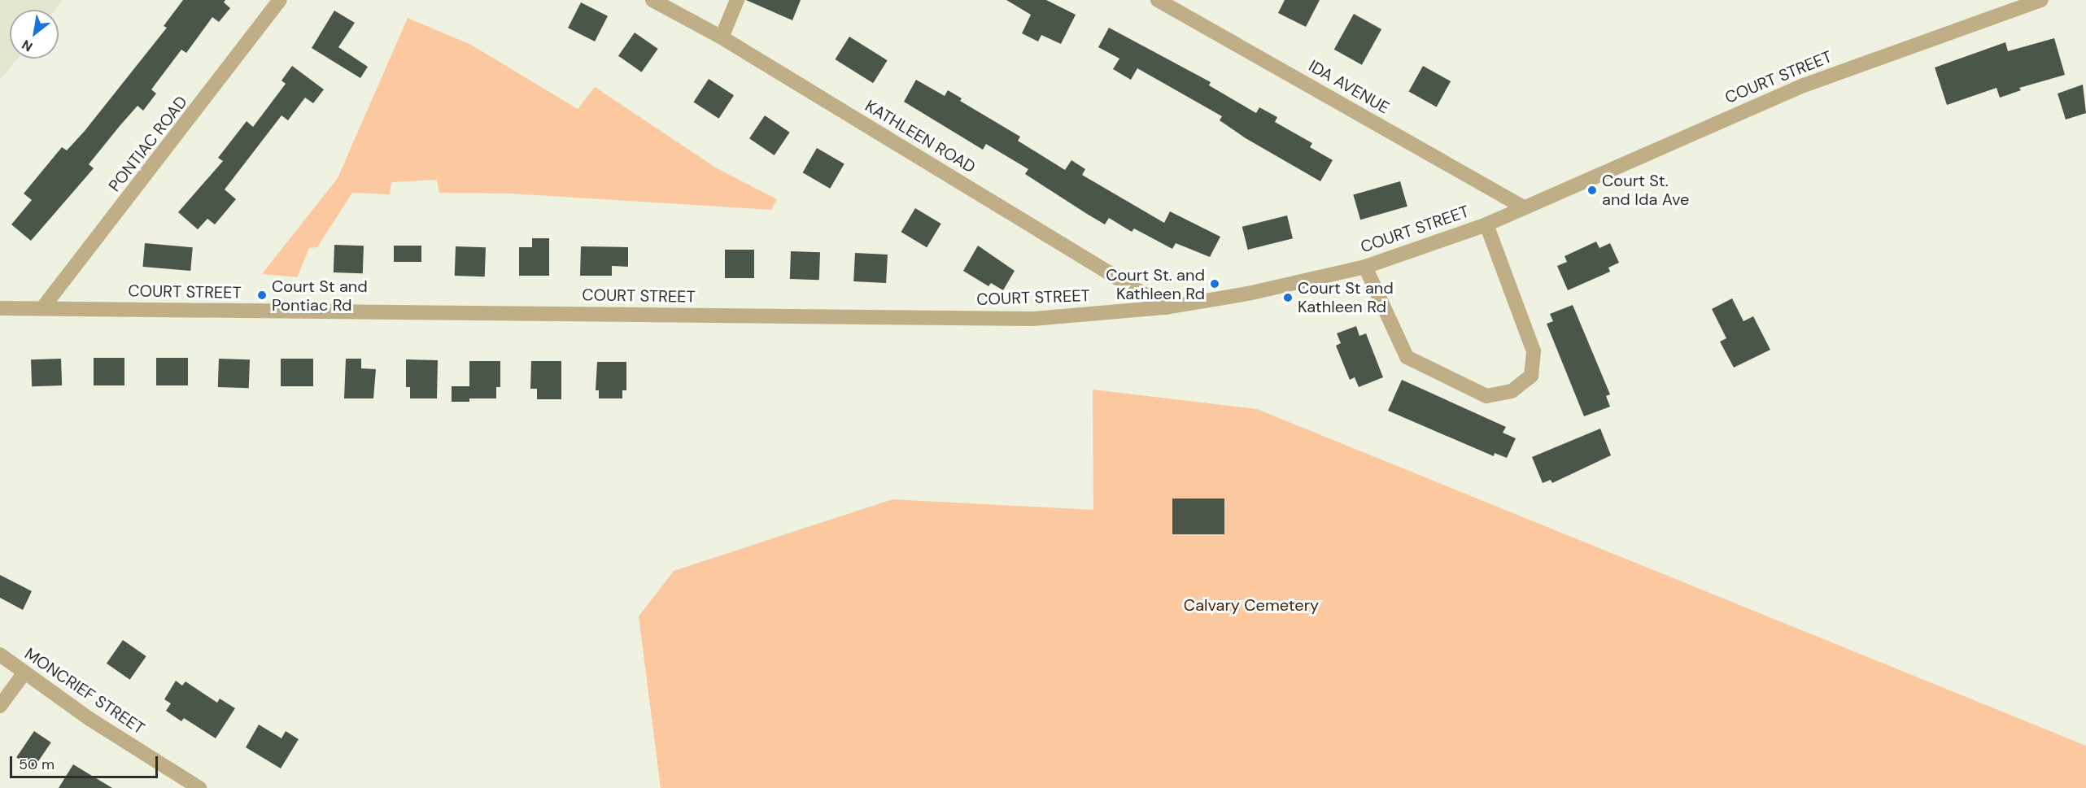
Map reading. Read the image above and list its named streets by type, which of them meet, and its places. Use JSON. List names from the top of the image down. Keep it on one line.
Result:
{"streets":{"street":["COURT STREET","IDA AVENUE","KATHLEEN ROAD","PONTIAC ROAD","MONCRIEF STREET"]},"crossings":[["COURT STREET","IDA AVENUE"],["COURT STREET","KATHLEEN ROAD"],["COURT STREET","PONTIAC ROAD"]],"parks":["Calvary Cemetery"],"places":["Court St. and Ida Ave","Court St. and Kathleen Rd","Court St and Pontiac Rd","Court St and Kathleen Rd"],"scale_bar":"50 m","north":"bottom left"}
